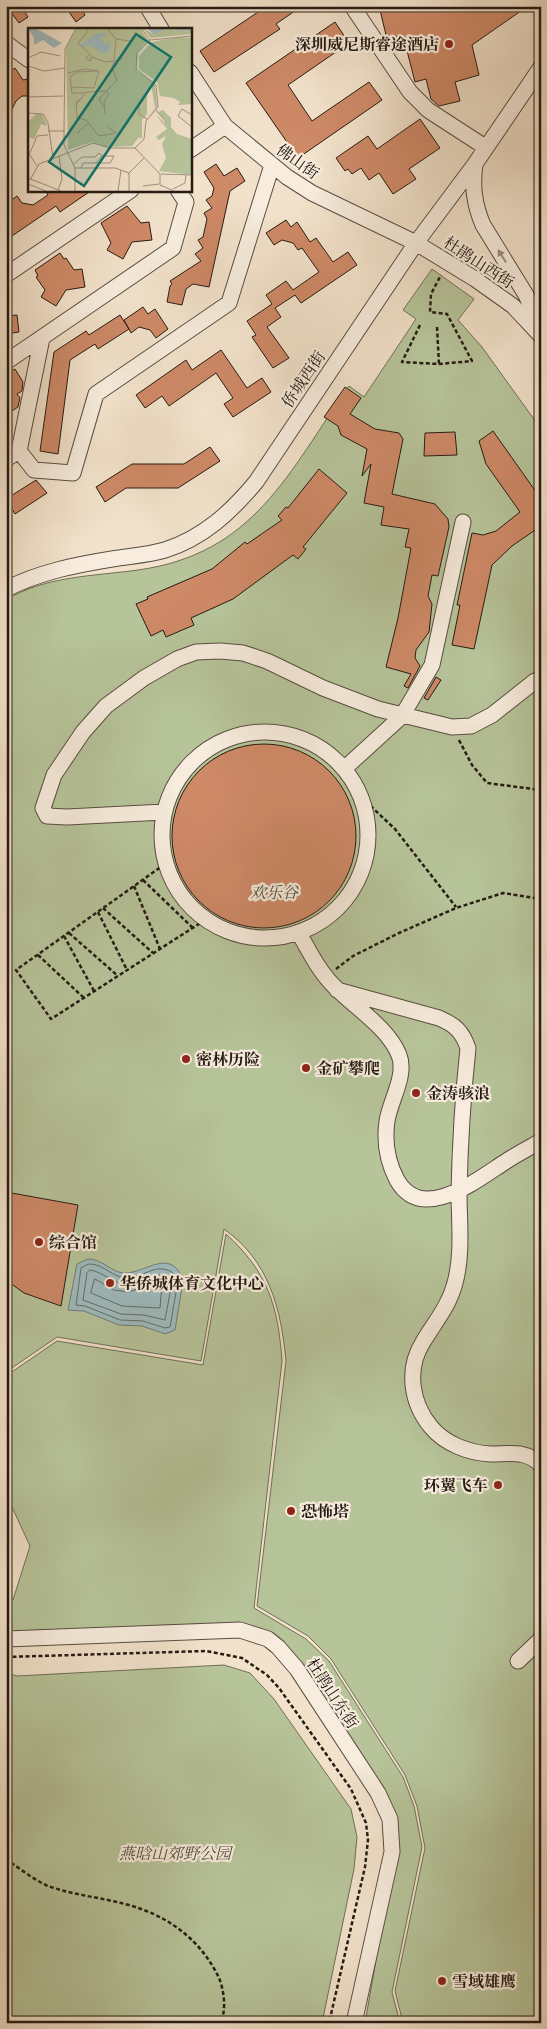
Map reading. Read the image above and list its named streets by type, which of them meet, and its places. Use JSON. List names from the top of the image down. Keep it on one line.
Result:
{"streets":{"street":["佛山街","杜鹃山西街","侨城西街","杜鹃山东街"]},"crossings":[["佛山街","杜鹃山西街"],["佛山街","侨城西街"],["杜鹃山西街","侨城西街"]],"parks":["欢乐谷","燕晗山郊野公园"],"places":["深圳威尼斯睿途酒店","密林历险","金矿攀爬","金涛骇浪","综合馆","华侨城体育文化中心","环翼飞车","恐怖塔","雪域雄鹰"]}
